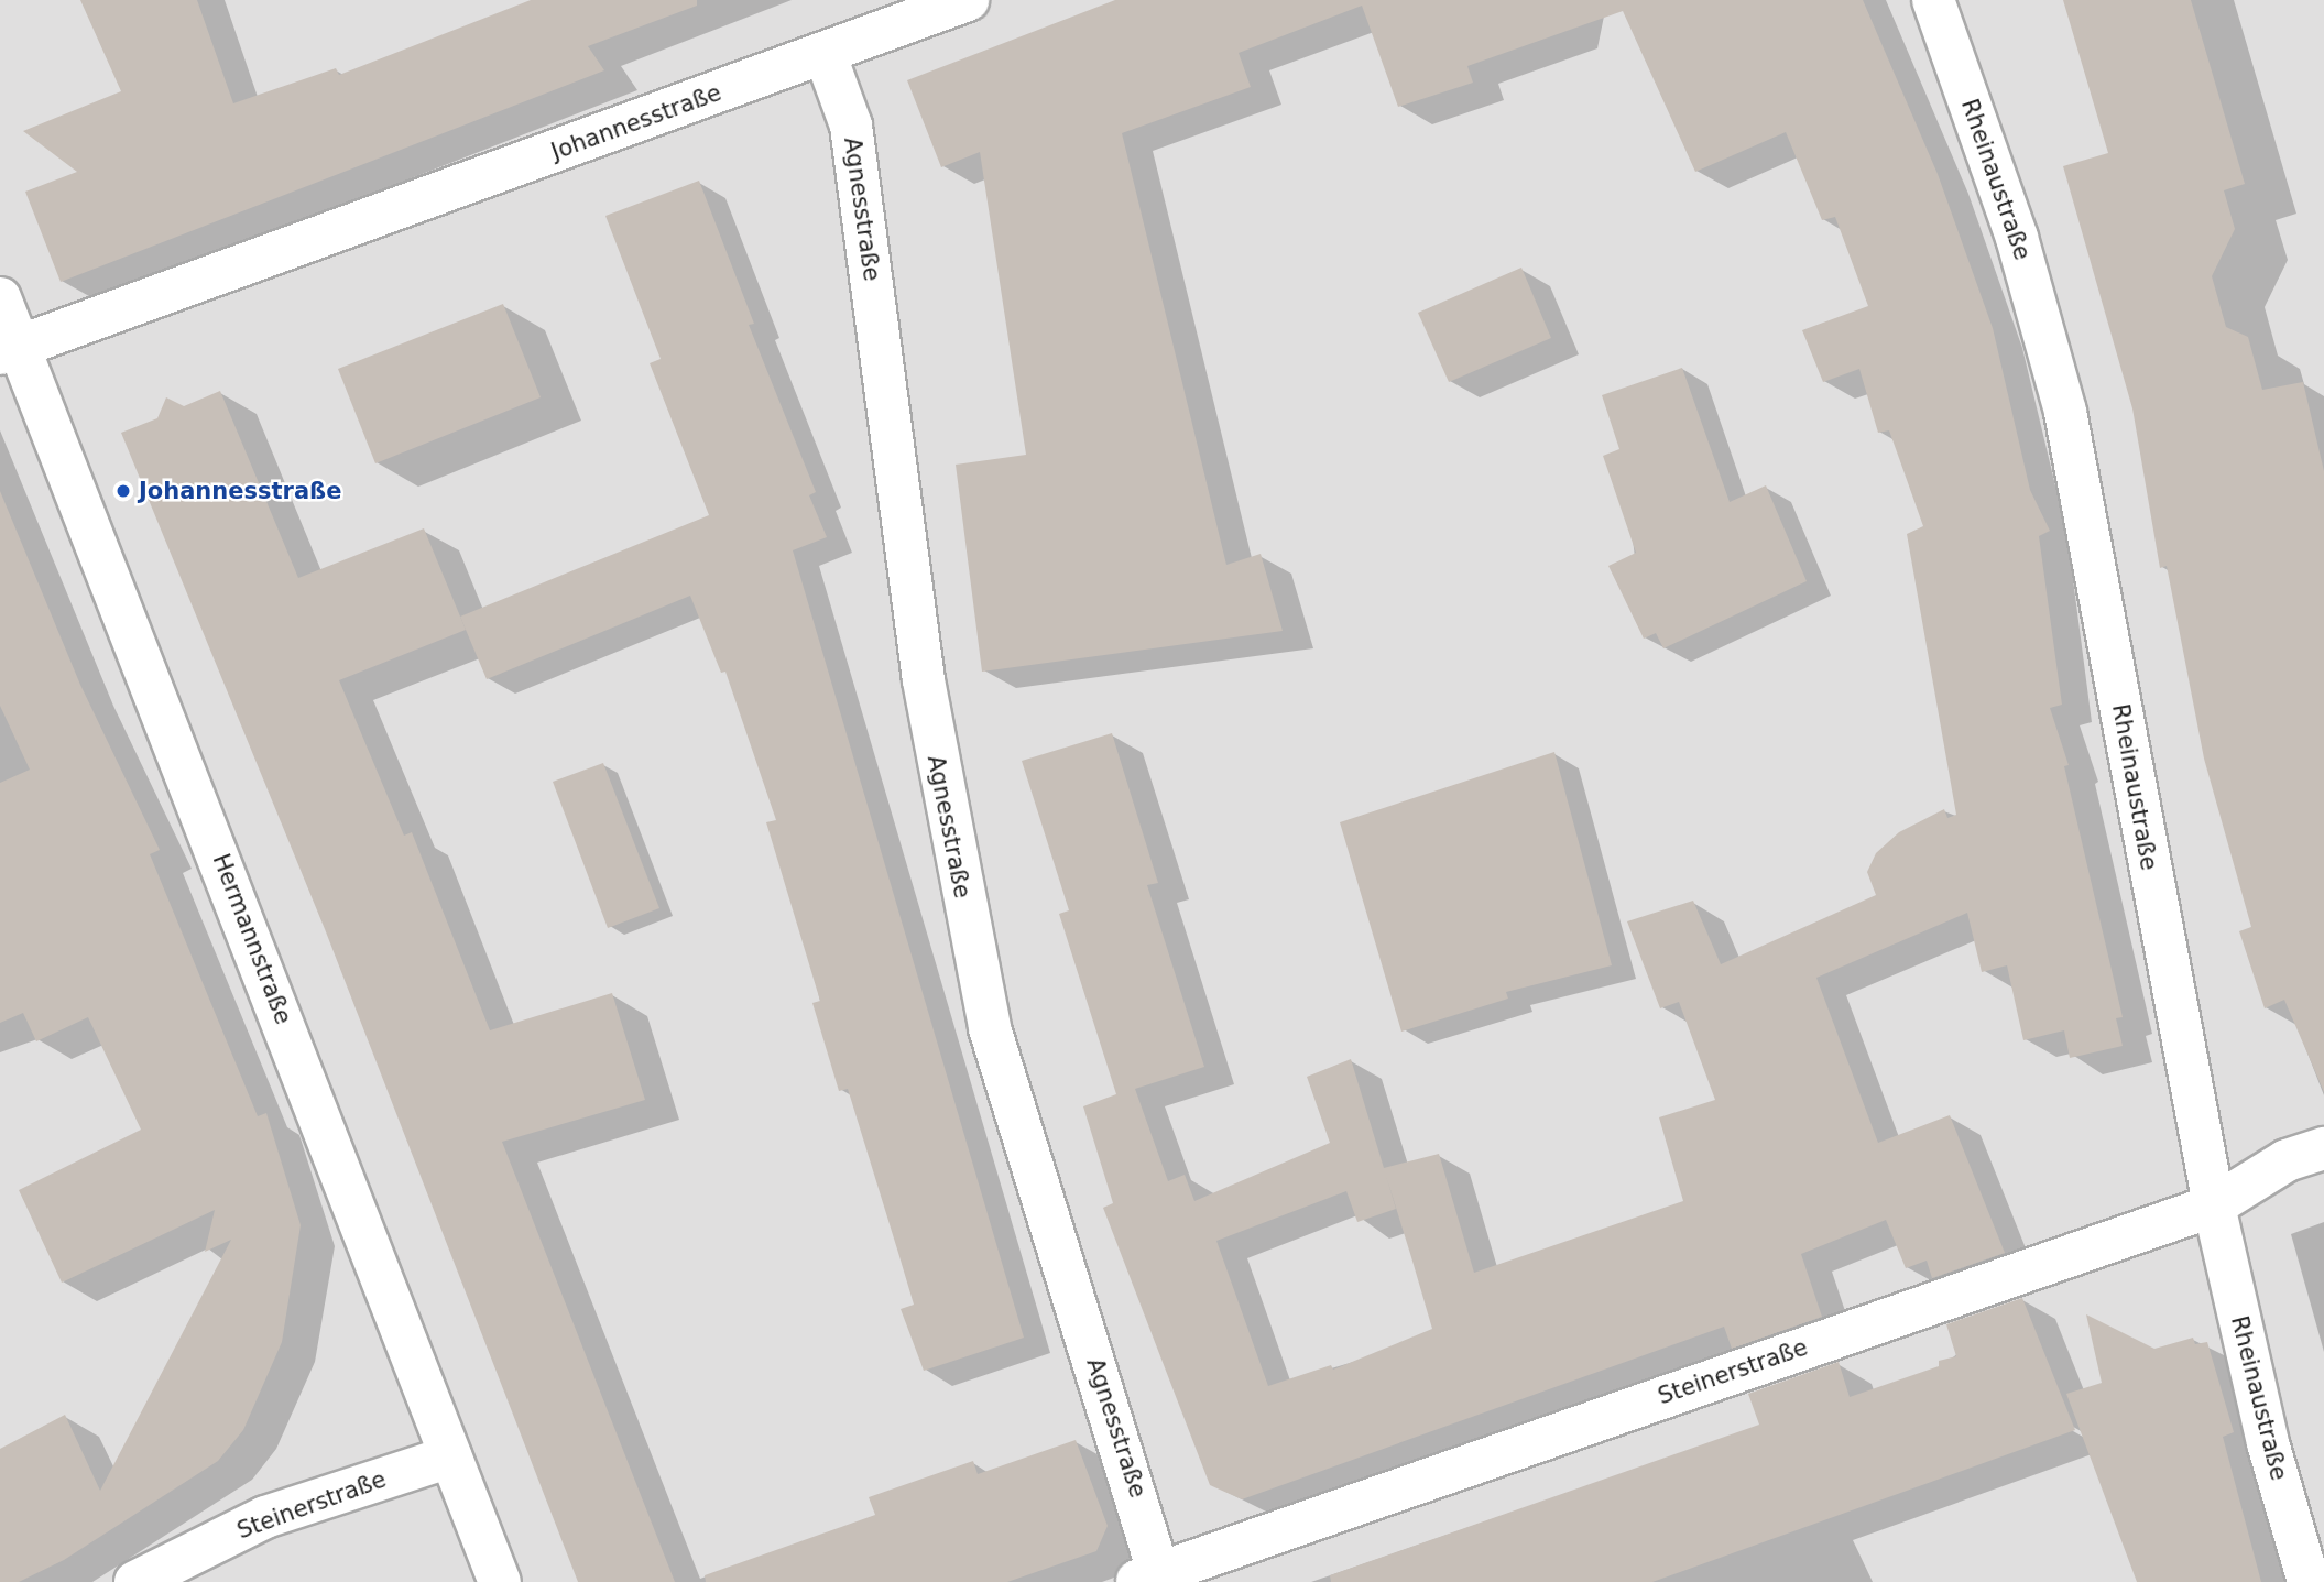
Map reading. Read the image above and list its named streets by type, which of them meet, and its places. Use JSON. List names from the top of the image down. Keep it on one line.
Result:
{"streets":{"street":["Johannesstraße","Rheinaustraße","Agnesstraße","Hermannstraße","Steinerstraße"]},"crossings":[["Johannesstraße","Agnesstraße"],["Johannesstraße","Hermannstraße"],["Rheinaustraße","Steinerstraße"],["Agnesstraße","Steinerstraße"],["Hermannstraße","Steinerstraße"]],"places":["Johannesstraße"]}
